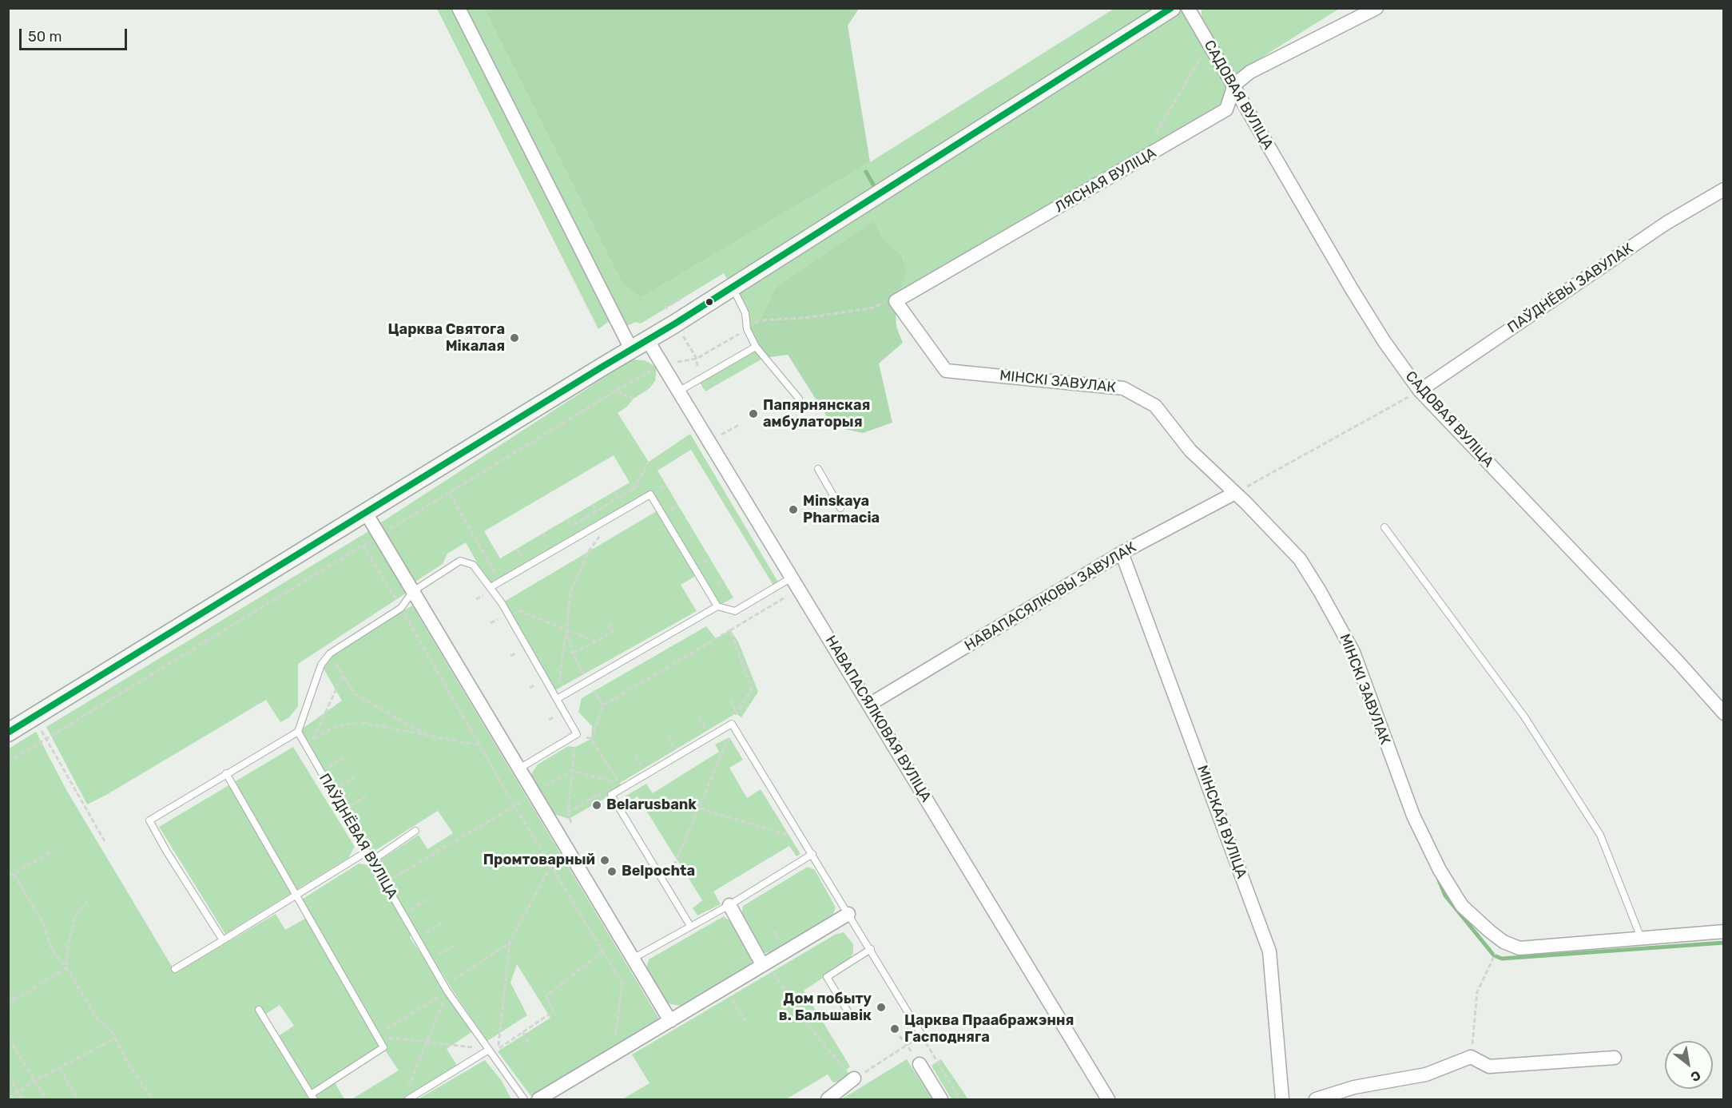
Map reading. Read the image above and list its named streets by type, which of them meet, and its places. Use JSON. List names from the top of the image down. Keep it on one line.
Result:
{"streets":{"street":["САДОВАЯ ВУЛІЦА","ЛЯСНАЯ ВУЛІЦА","ПАЎДНЁВЫ ЗАВУЛАК","МІНСКІ ЗАВУЛАК","НАВАПАСЯЛКОВЫ ЗАВУЛАК","НАВАПАСЯЛКОВАЯ ВУЛІЦА","МІНСКАЯ ВУЛІЦА"],"lane":["ПАЎДНЁВАЯ ВУЛІЦА"]},"crossings":[["САДОВАЯ ВУЛІЦА","ЛЯСНАЯ ВУЛІЦА"],["САДОВАЯ ВУЛІЦА","ПАЎДНЁВЫ ЗАВУЛАК"],["ЛЯСНАЯ ВУЛІЦА","МІНСКІ ЗАВУЛАК"],["МІНСКІ ЗАВУЛАК","НАВАПАСЯЛКОВЫ ЗАВУЛАК"],["НАВАПАСЯЛКОВЫ ЗАВУЛАК","НАВАПАСЯЛКОВАЯ ВУЛІЦА"],["НАВАПАСЯЛКОВЫ ЗАВУЛАК","МІНСКАЯ ВУЛІЦА"]],"places":["Царква Святога Мікалая","Папярнянская амбулаторыя","Minskaya Pharmacia","Belarusbank","Промтоварный","Belpochta","Дом побыту в. Бальшавік","Царква Праабражэння Гасподняга"],"scale_bar":"50 m","north":"bottom right"}
